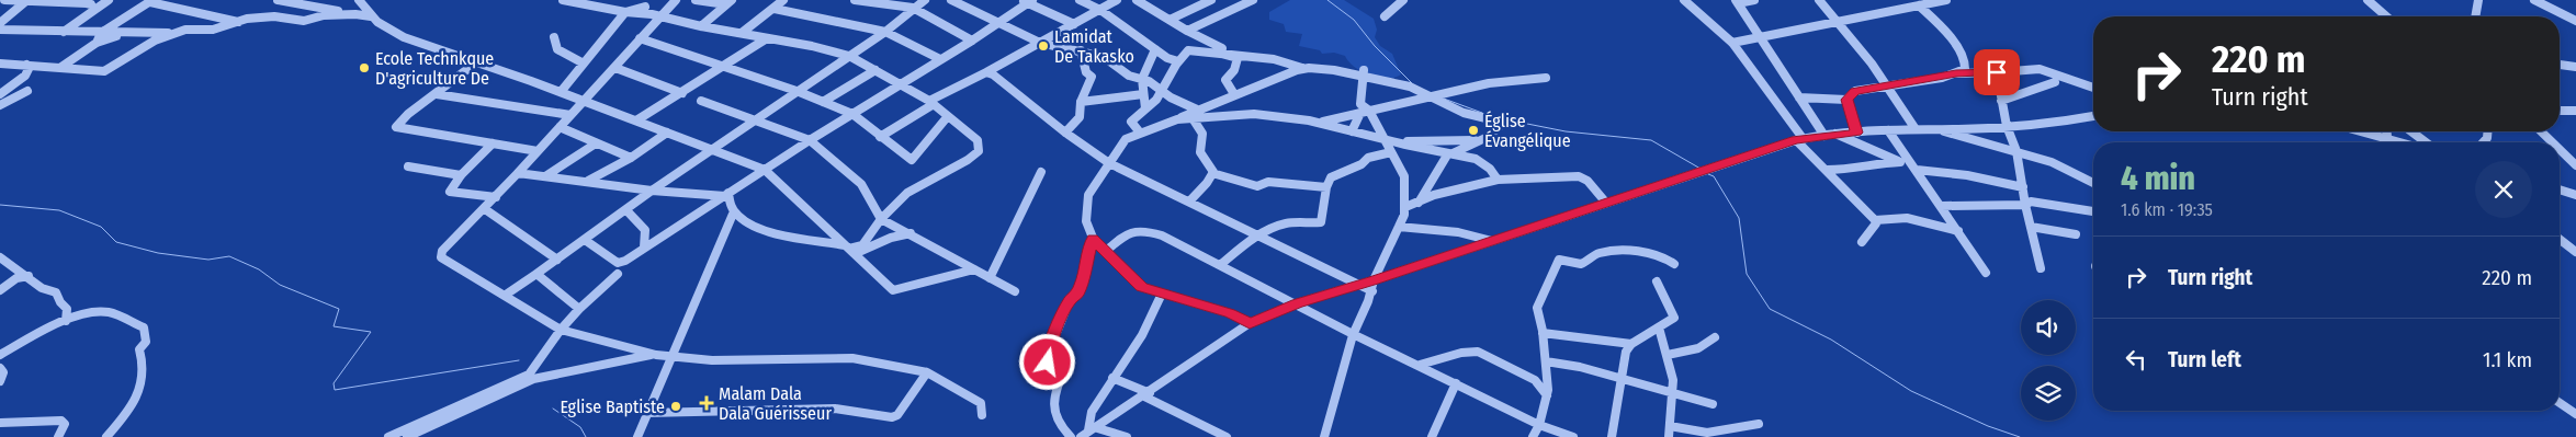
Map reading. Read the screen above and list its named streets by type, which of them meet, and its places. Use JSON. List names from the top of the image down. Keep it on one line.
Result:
{"places":{"other":["Lamidat De Takasko","Ecole Technkque D'agriculture De","Église Évangélique","Eglise Baptiste"],"health":["Malam Dala Dala Guérisseur"]},"page":{"turn":["220 m","Turn right"],"heading":["4 min","1.6 km · 19:35"],"list":[{"name":"Turn right","value":"220 m"},{"name":"Turn left","value":"1.1 km"}]}}
